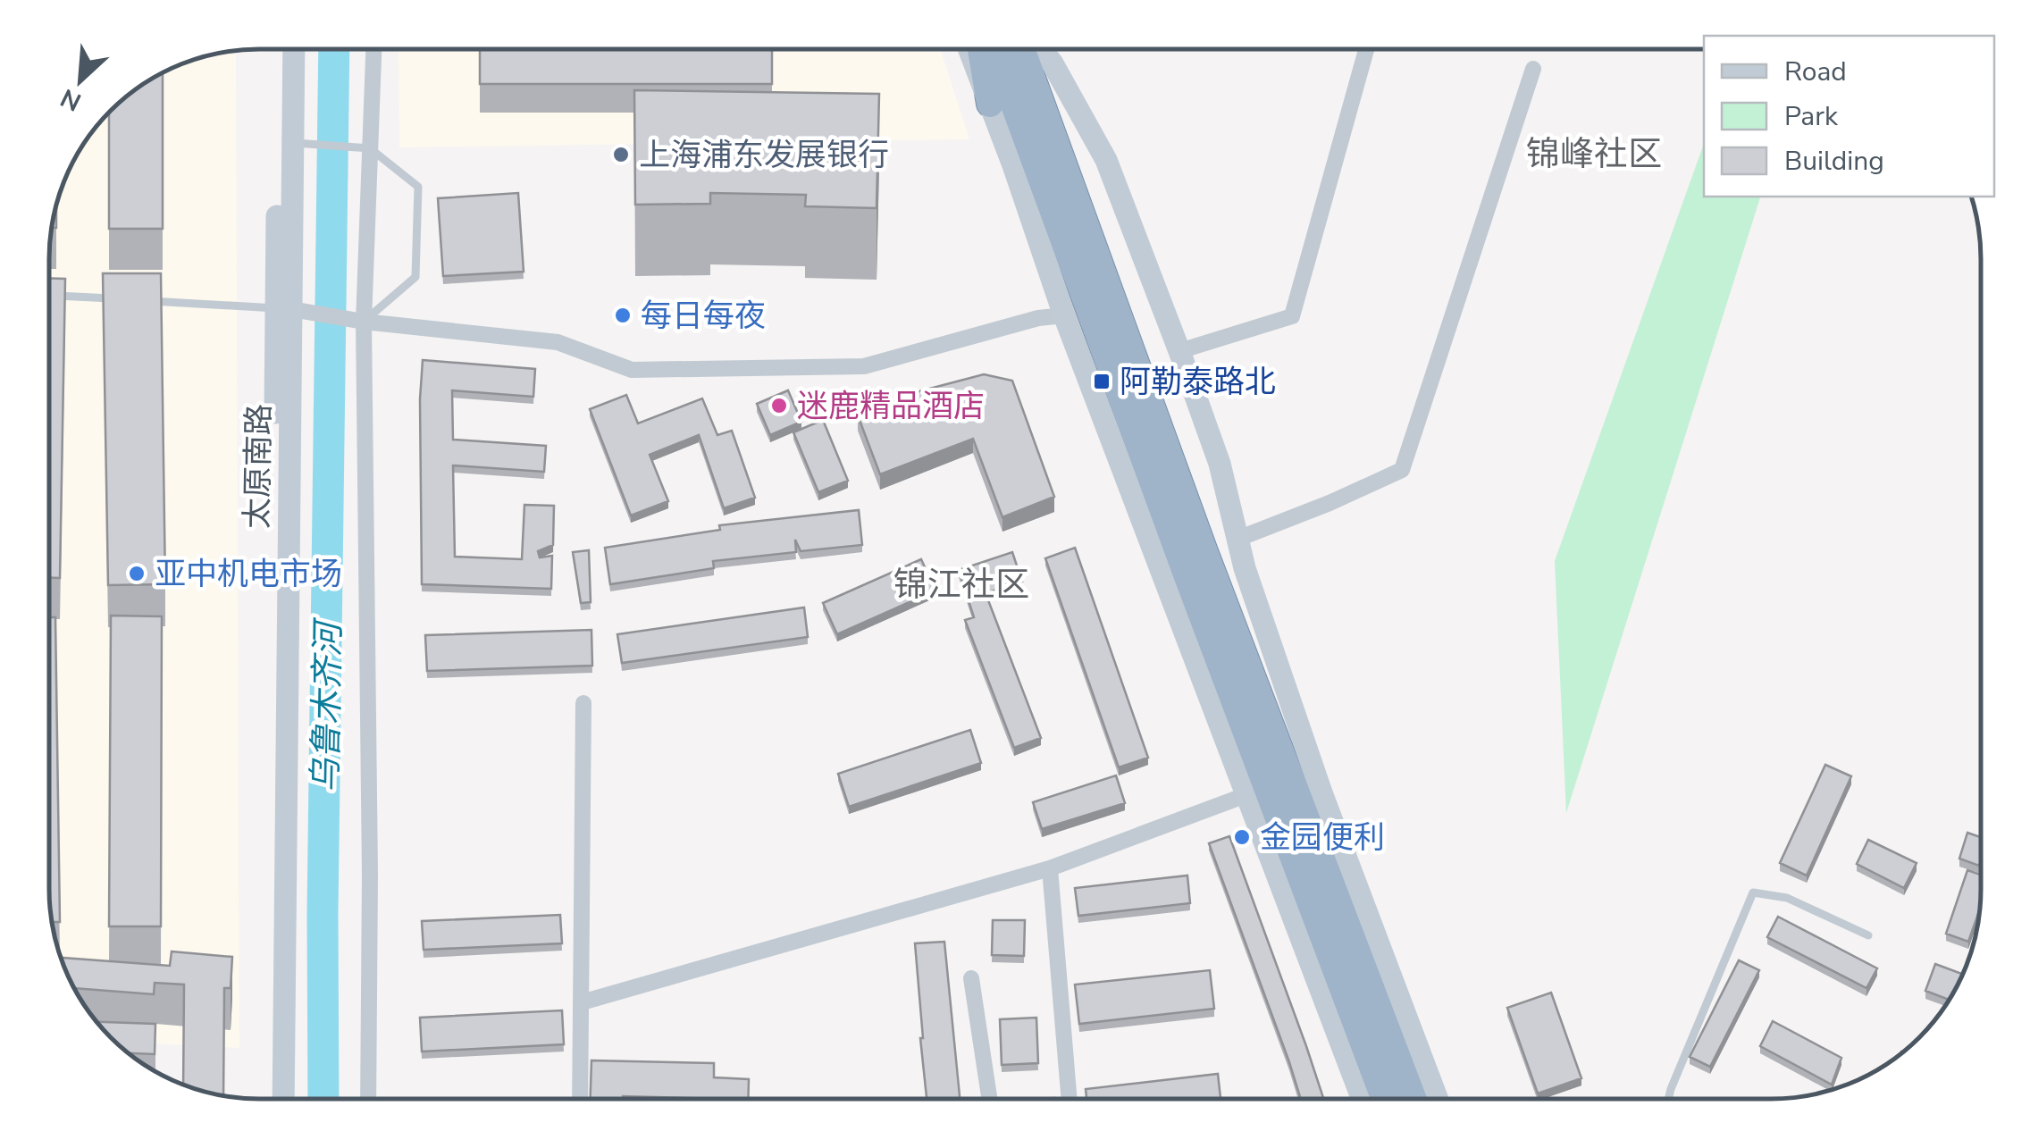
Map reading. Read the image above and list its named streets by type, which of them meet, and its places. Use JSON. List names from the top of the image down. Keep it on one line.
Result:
{"streets":{"main road":["太原南路"]},"districts":["锦峰社区","锦江社区"],"water":["乌鲁木齐河"],"places":{"other":["上海浦东发展银行","每日每夜","迷鹿精品酒店","亚中机电市场","金园便利"],"transit":["阿勒泰路北"]},"legend":["Road","Park","Building"],"north":"bottom left"}
